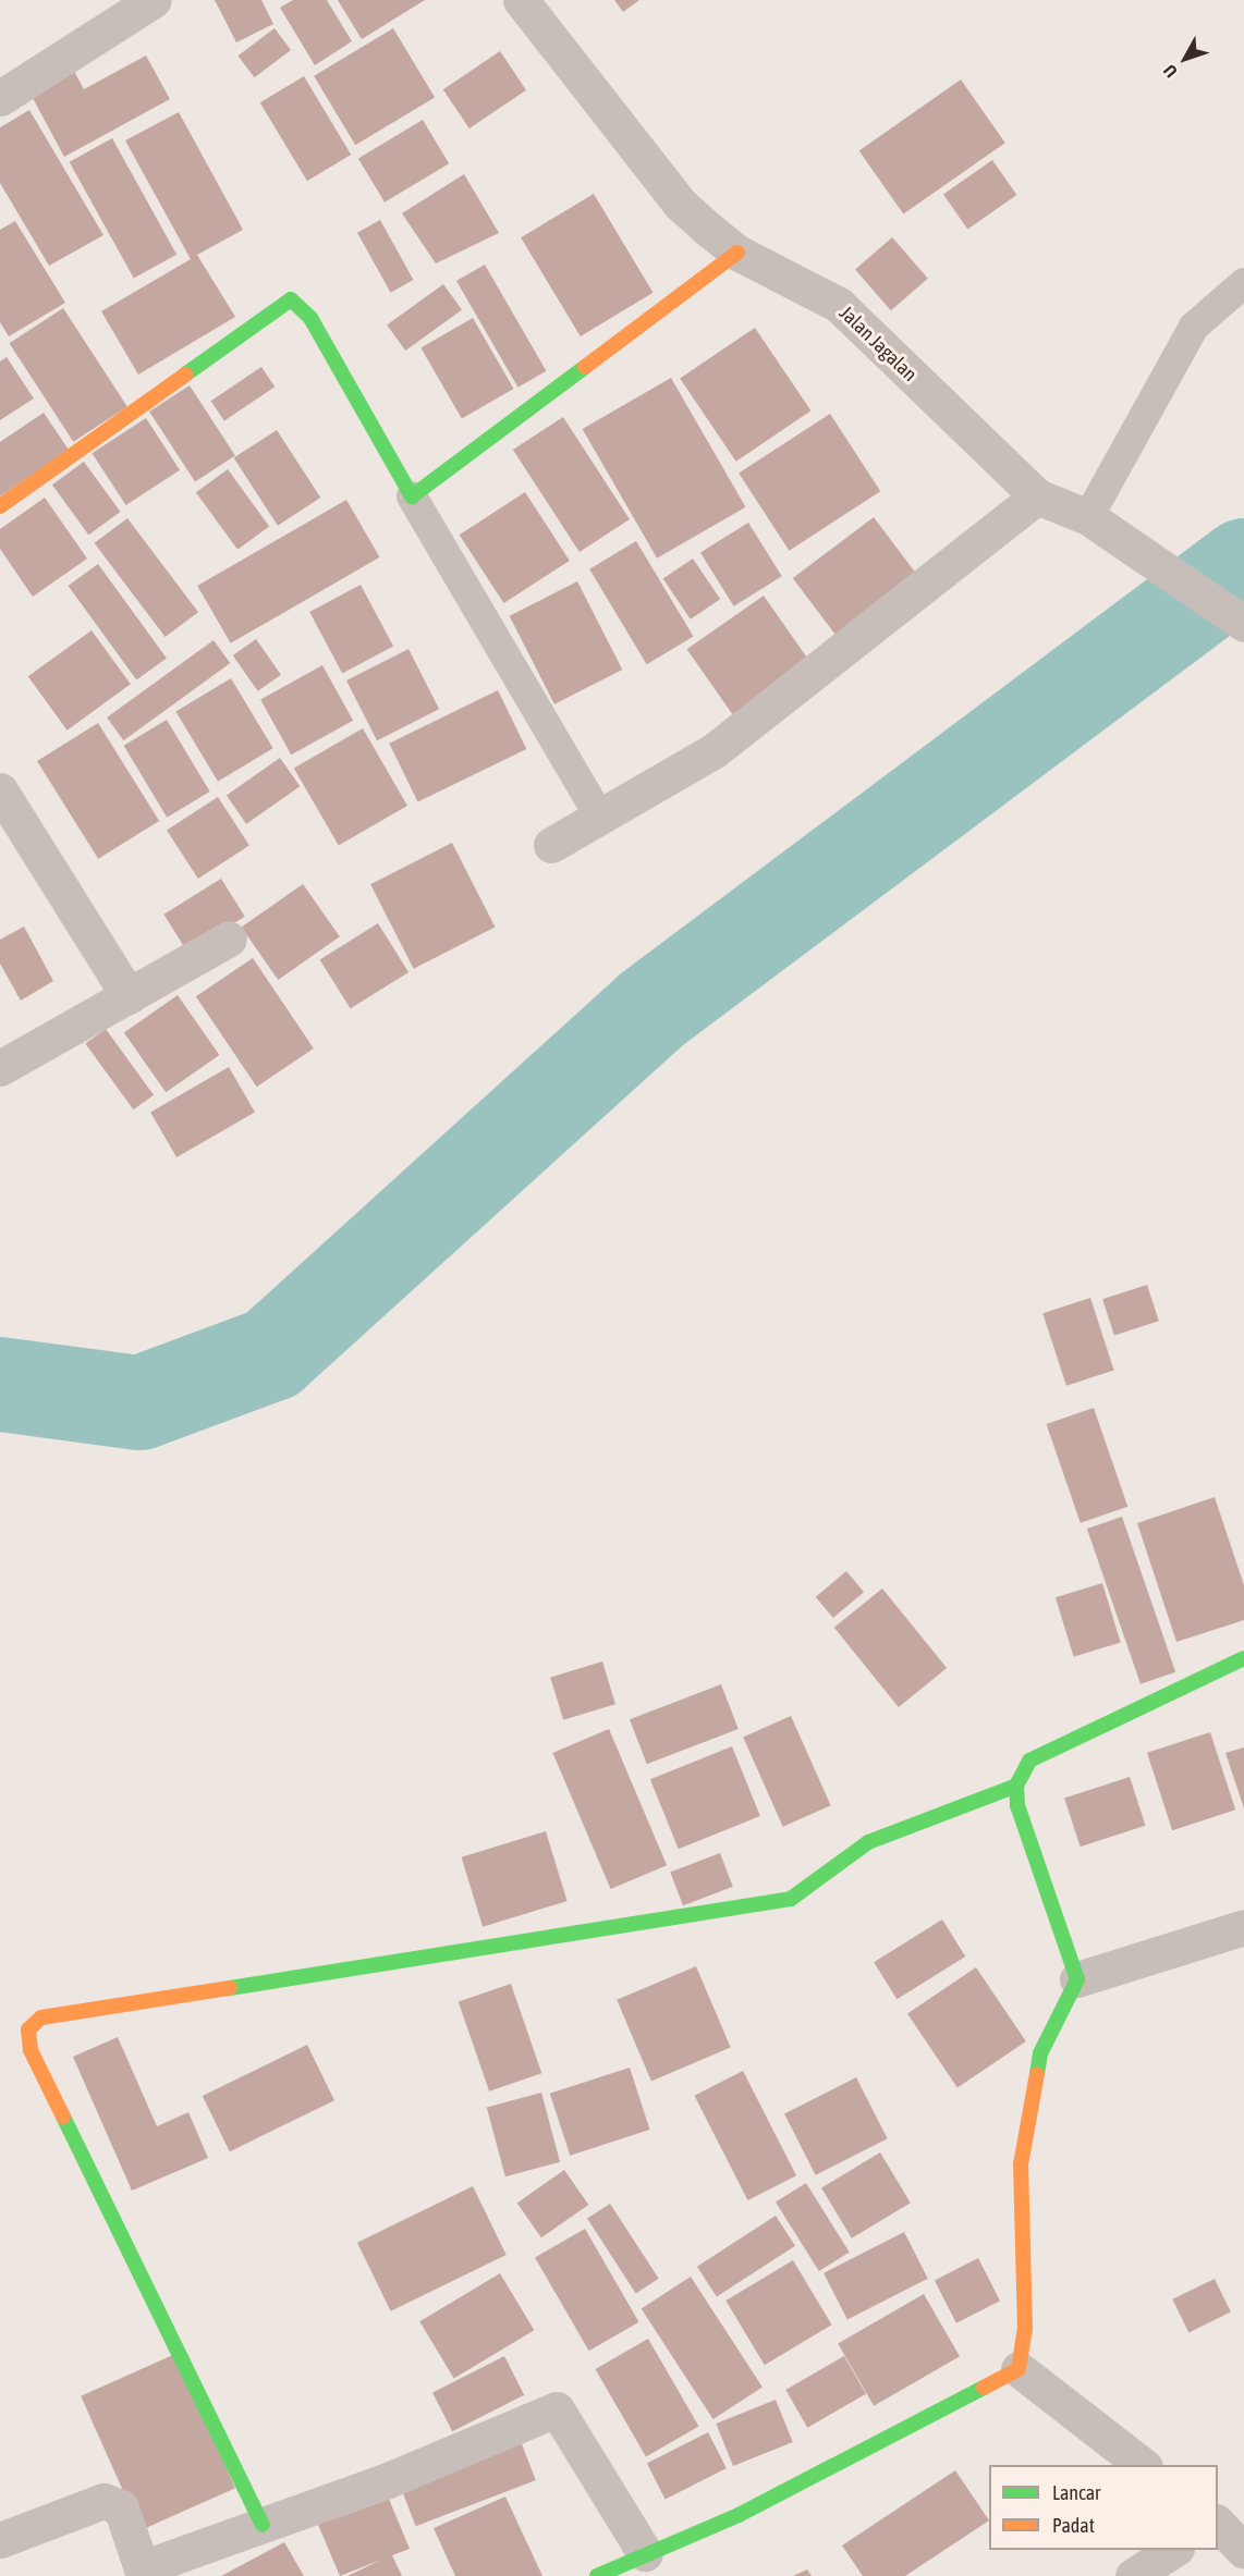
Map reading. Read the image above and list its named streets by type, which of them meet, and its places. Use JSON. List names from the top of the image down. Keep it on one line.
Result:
{"streets":{"street":["Jalan Jagalan"]},"legend":["Lancar","Padat"],"north":"bottom left"}
